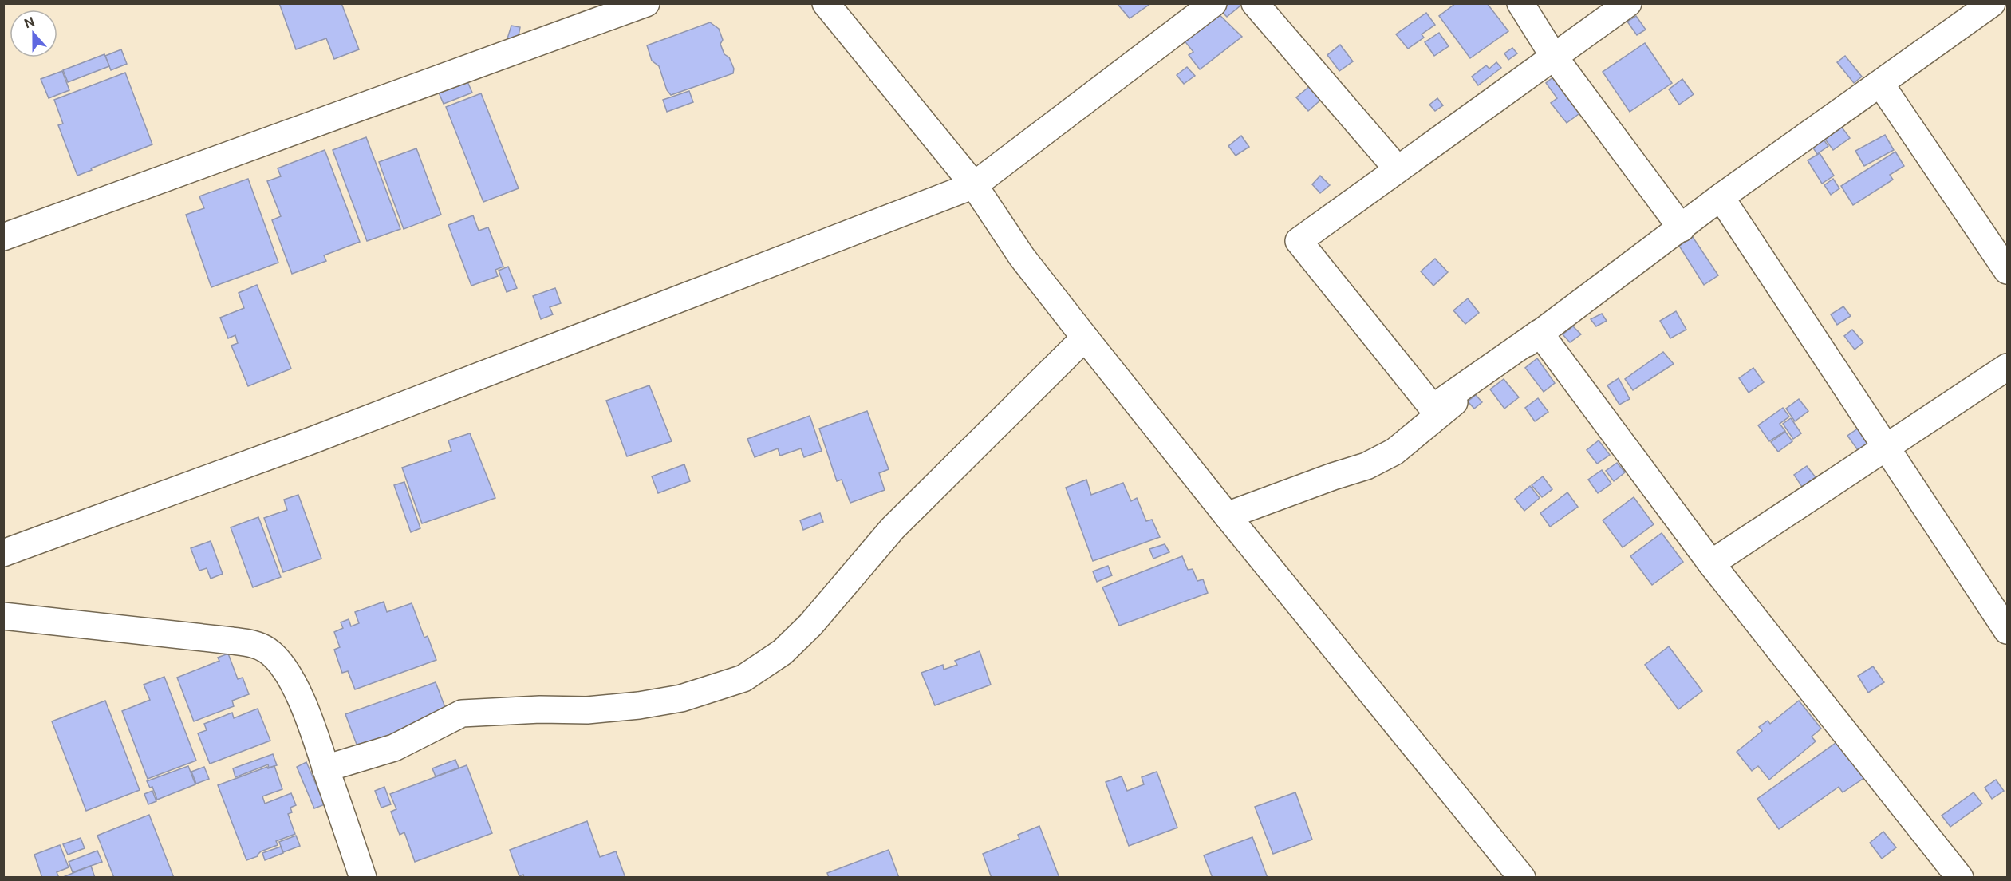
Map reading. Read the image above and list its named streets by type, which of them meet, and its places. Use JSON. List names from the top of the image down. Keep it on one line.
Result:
{"north":"top"}
